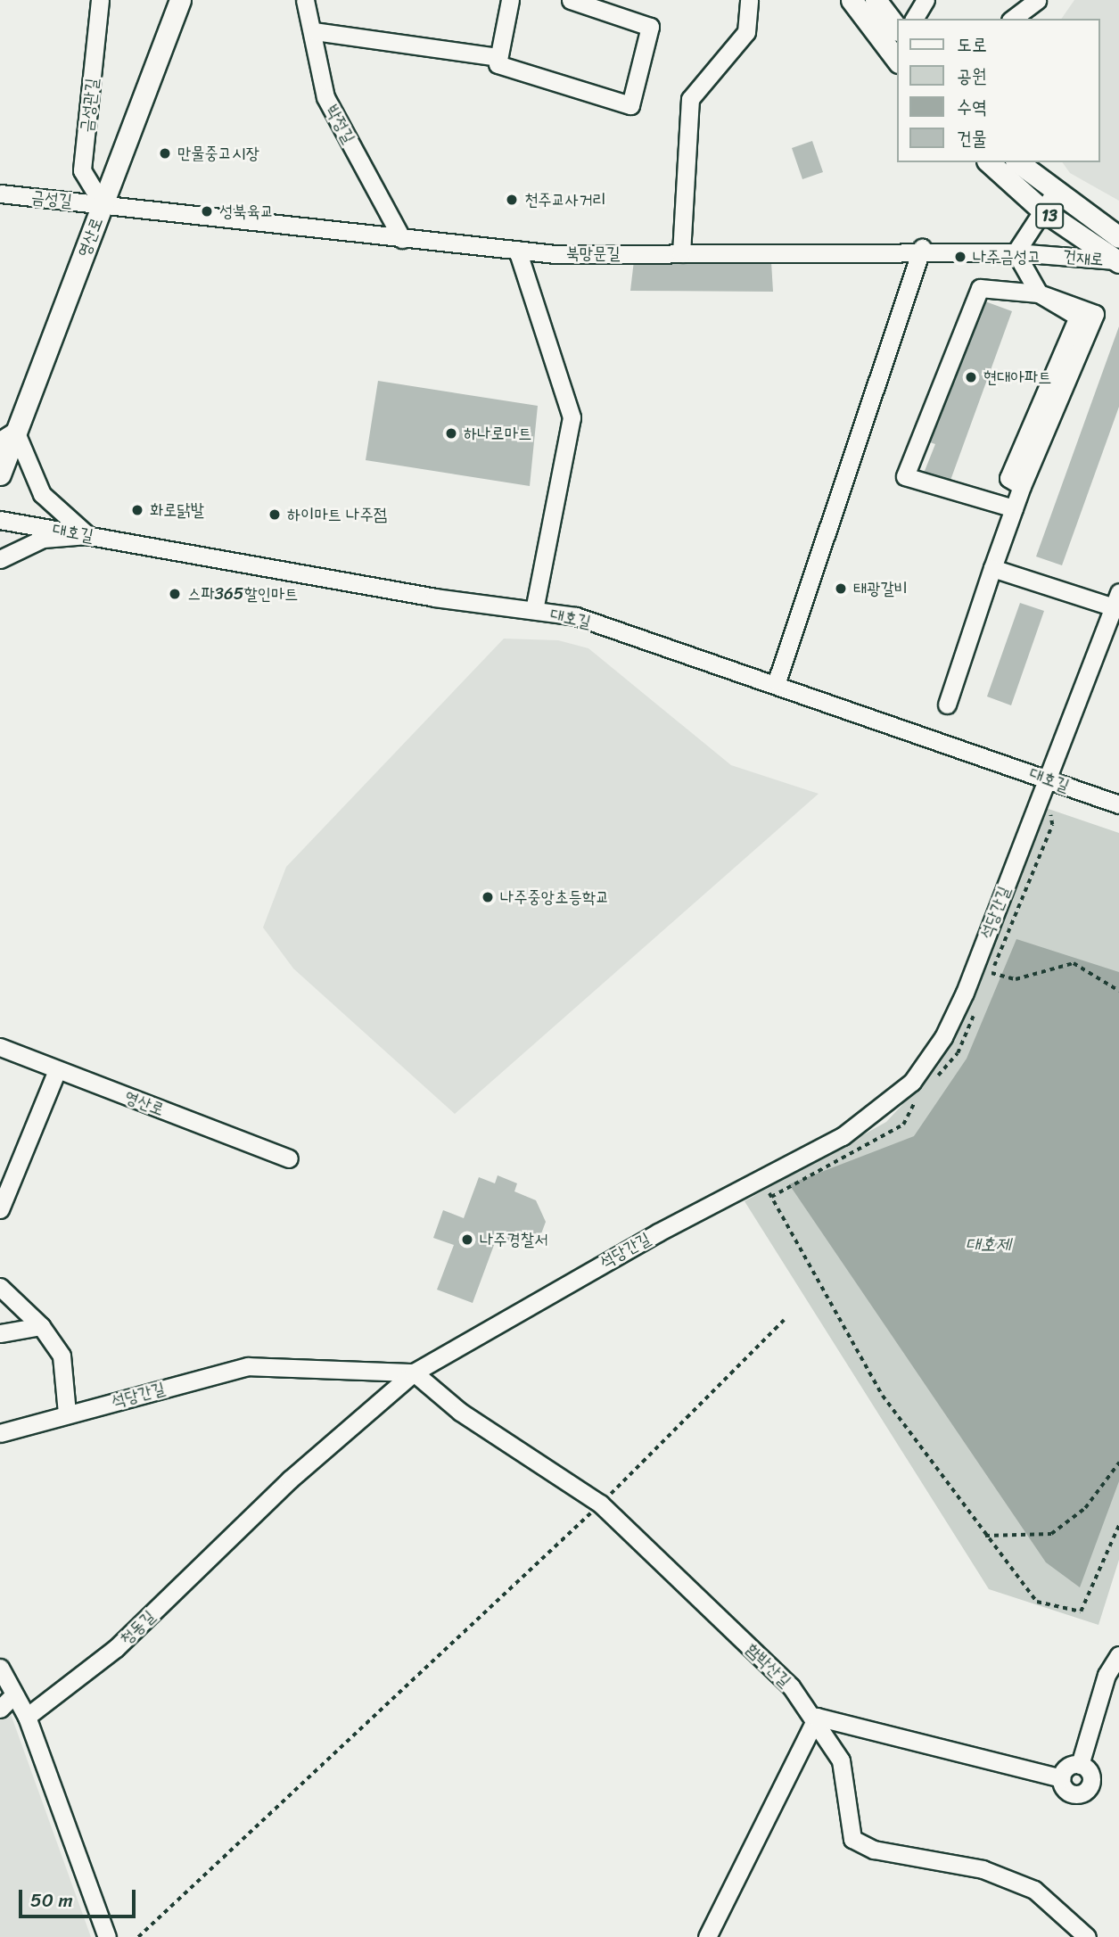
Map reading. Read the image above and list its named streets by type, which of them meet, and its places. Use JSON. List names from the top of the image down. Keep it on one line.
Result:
{"streets":{"main road":["13","영산로","건재로"],"street":["금성관길","박정길","금성길","북망문길","대호길","석당간길","청동길","함박산길"]},"crossings":[["금성관길","금성길"],["금성관길","영산로"],["금성관길","북망문길"],["박정길","북망문길"],["금성길","영산로"],["금성길","북망문길"],["영산로","북망문길"],["북망문길","건재로"],["대호길","석당간길"],["석당간길","청동길"],["석당간길","함박산길"],["청동길","함박산길"]],"water":["대호제"],"places":["만물중고시장","천주교사거리","성북육교","나주금성고","현대아파트","하나로마트","화로닭발","하이마트 나주점","태광갈비","스파365할인마트","나주중앙초등학교","나주경찰서"],"legend":["도로","공원","수역","건물"],"scale_bar":"50 m"}
